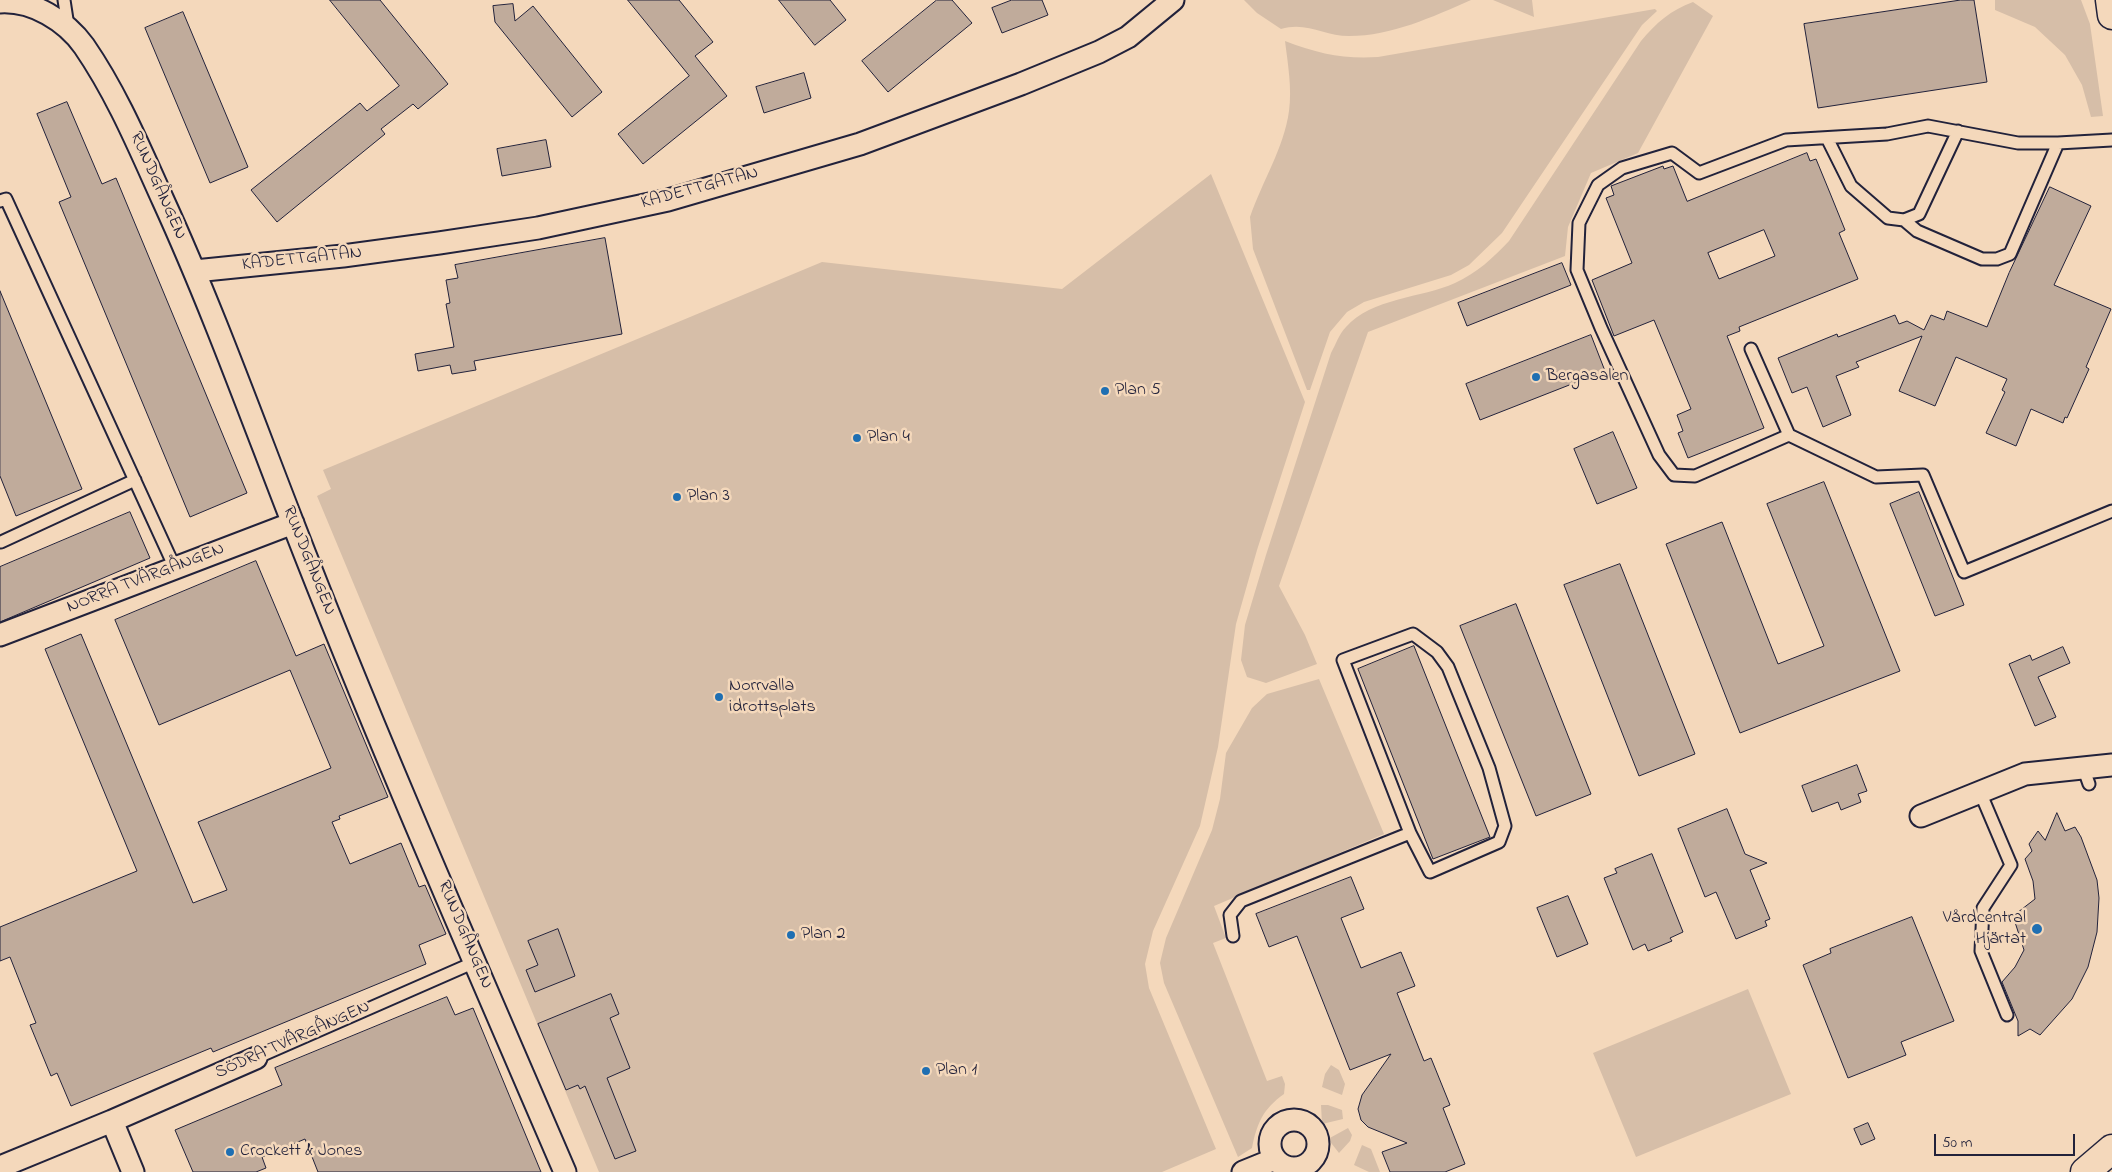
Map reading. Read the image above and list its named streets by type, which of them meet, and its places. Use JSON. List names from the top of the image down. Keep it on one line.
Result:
{"streets":{"street":["RUNDGÅNGEN","KADETTGATAN","NORRA TVÄRGÅNGEN","SÖDRA TVÄRGÅNGEN"]},"crossings":[["RUNDGÅNGEN","KADETTGATAN"],["RUNDGÅNGEN","NORRA TVÄRGÅNGEN"],["RUNDGÅNGEN","SÖDRA TVÄRGÅNGEN"]],"places":["Bergasalen","Plan 5","Plan 4","Plan 3","Norrvalla idrottsplats","Vårdcentral Hjärtat","Plan 2","Plan 1","Crockett & Jones"],"scale_bar":"50 m"}
